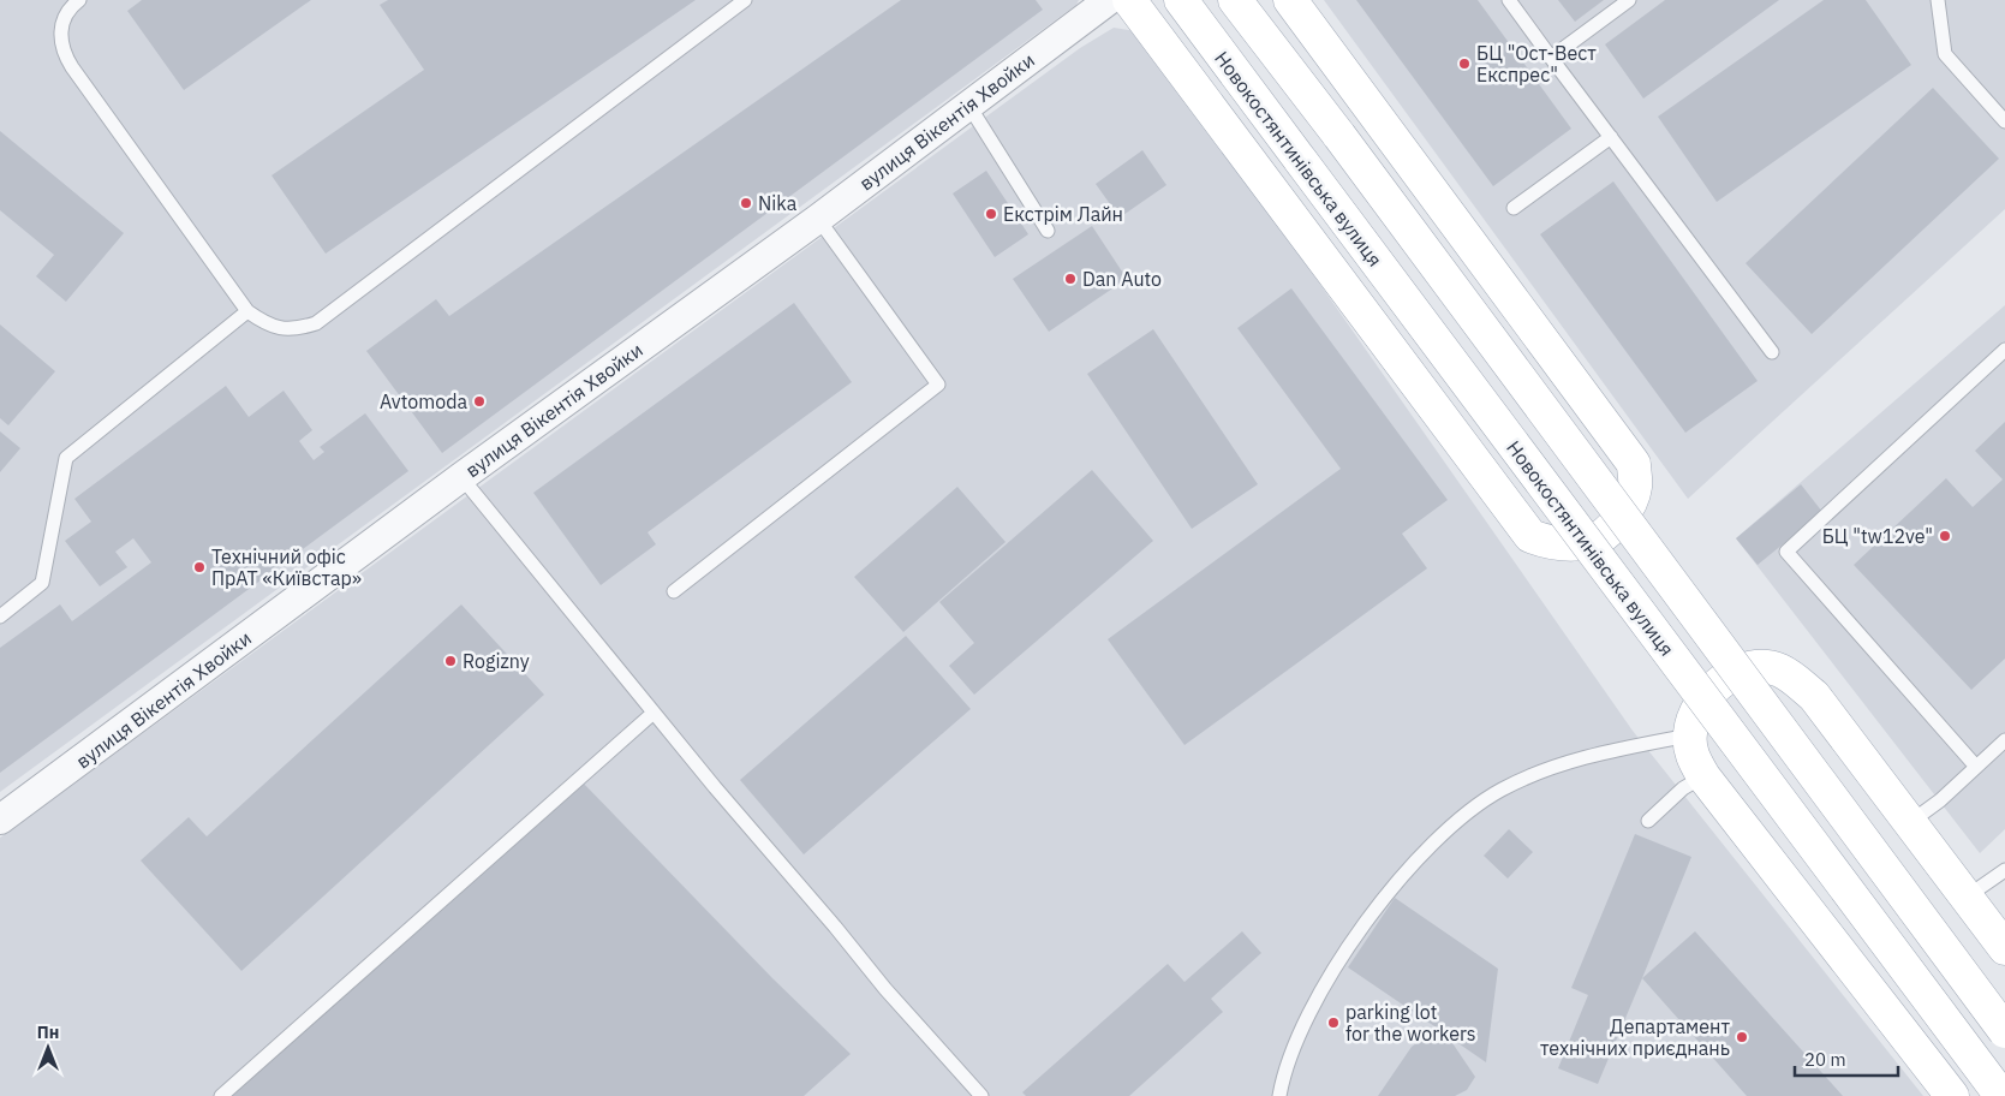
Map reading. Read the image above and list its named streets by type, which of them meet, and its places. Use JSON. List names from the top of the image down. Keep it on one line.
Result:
{"streets":{"main road":["Новокостянтинівська вулиця"],"street":["вулиця Вікентія Хвойки"]},"places":["БЦ \"Ост-Вест Експрес\"","Nika","Екстрім Лайн","Dan Auto","Avtomoda","БЦ \"tw12ve\"","Технічний офіс ПрАТ «Київстар»","Rogizny","parking lot for the workers","Департамент технічних приєднань"],"scale_bar":"20 m","north":"top"}
